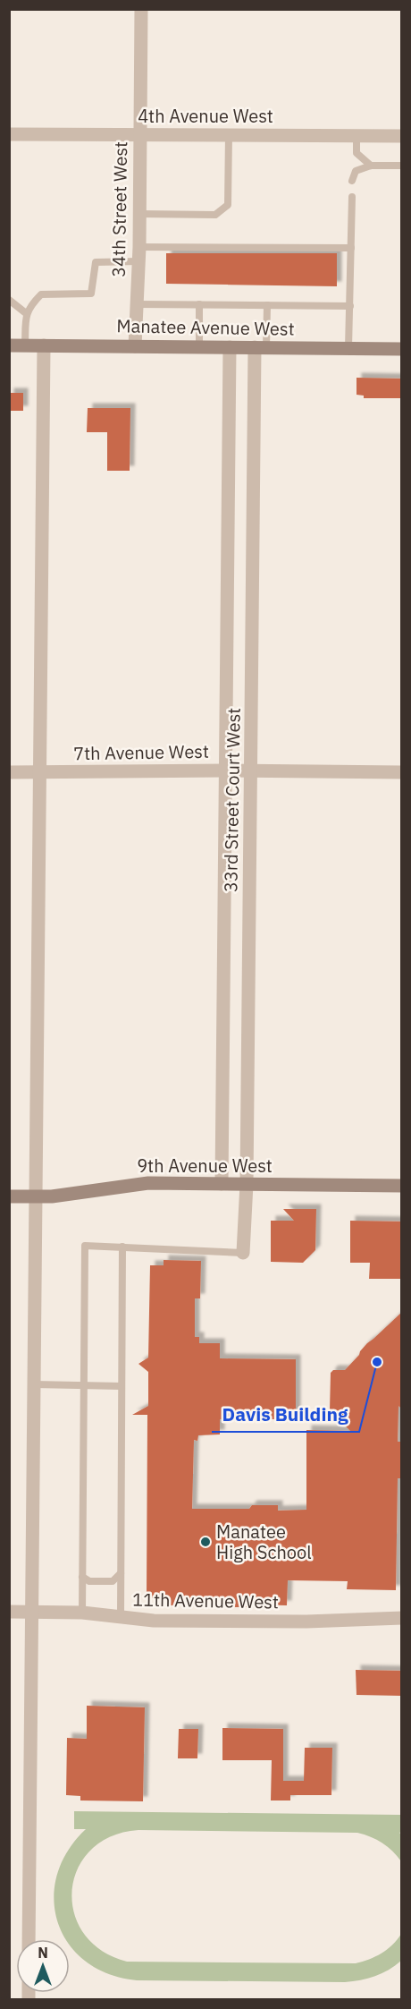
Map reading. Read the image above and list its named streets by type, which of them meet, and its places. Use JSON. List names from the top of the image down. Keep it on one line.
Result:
{"streets":{"street":["4th Avenue West","34th Street West","Manatee Avenue West","7th Avenue West","33rd Street Court West","9th Avenue West","11th Avenue West"]},"crossings":[["4th Avenue West","34th Street West"],["34th Street West","Manatee Avenue West"],["Manatee Avenue West","33rd Street Court West"],["7th Avenue West","33rd Street Court West"],["33rd Street Court West","9th Avenue West"]],"places":["Davis Building","Manatee High School"],"north":"top"}
